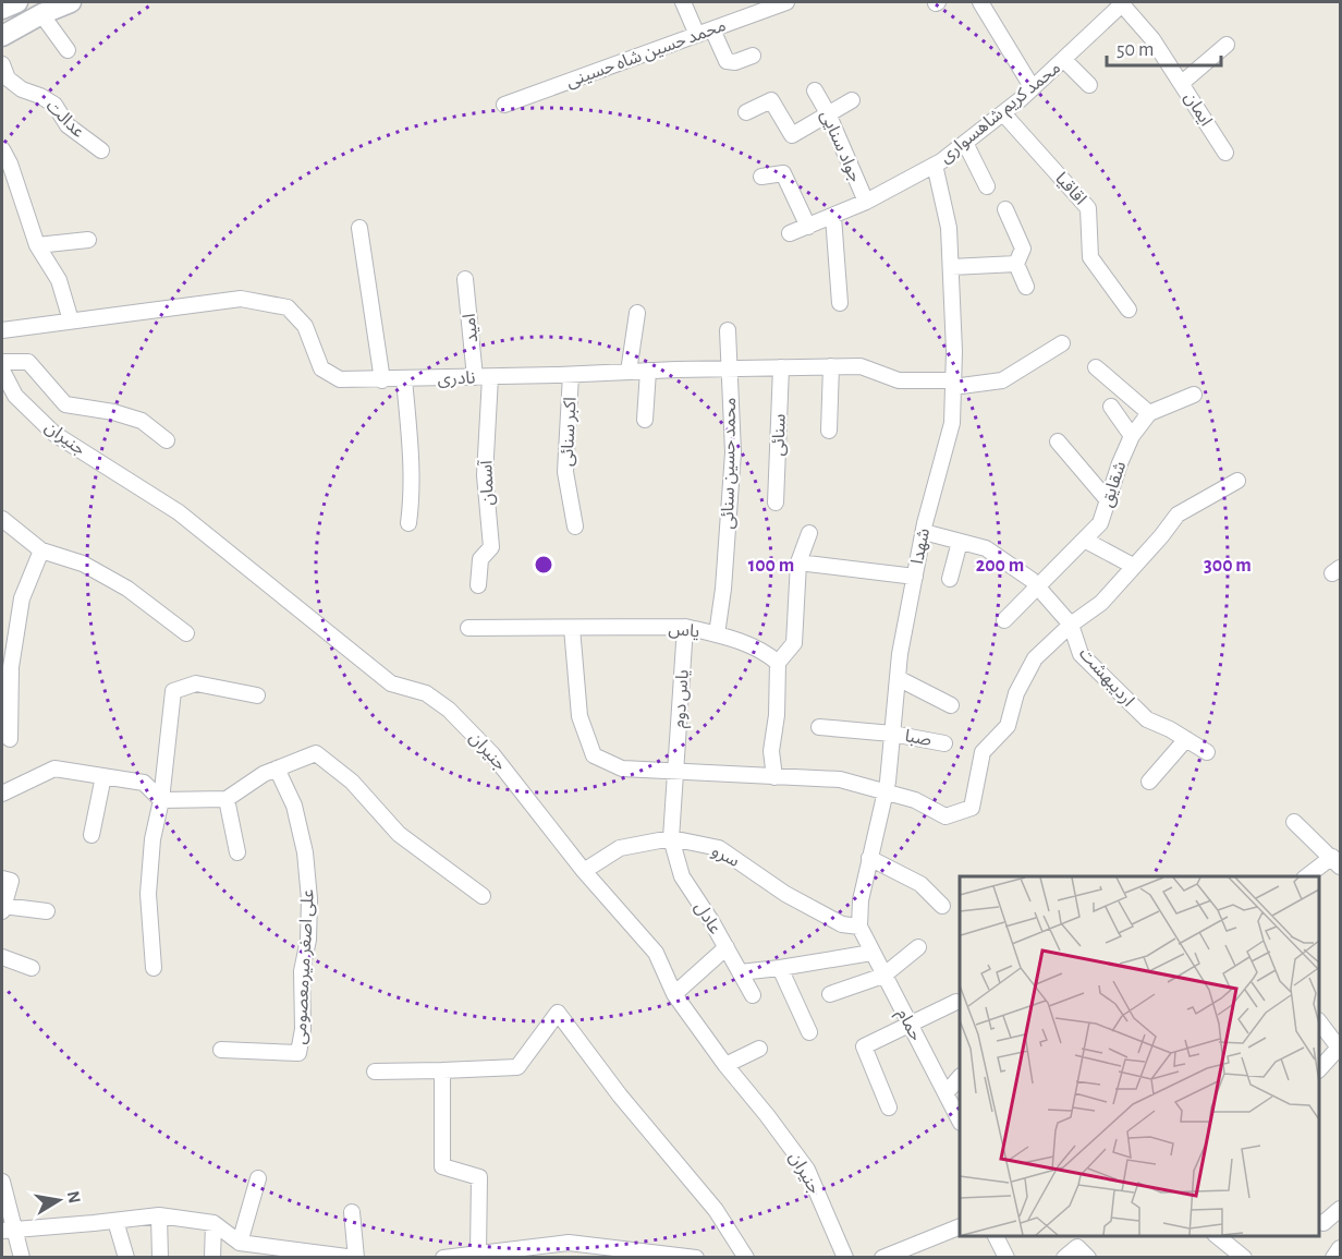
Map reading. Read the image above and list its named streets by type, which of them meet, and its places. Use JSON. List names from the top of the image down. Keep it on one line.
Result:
{"streets":{"street":["محمد حسین شاه حسینی","ایمان","محمد کریم شاهسواری","عدالت","جواد سنایی","اقاقیا","امید","نادری","اکبر سنائی","سنائی","جنیران","محمد حسین سنائی","آسمان","شقایق","شهدا","یاس","اردیبهشت","یاس دوم","صبا","سرو","عادل","علی اصغر میرمعصومی","حمام"]},"crossings":[["ایمان","محمد کریم شاهسواری"],["محمد کریم شاهسواری","جواد سنایی"],["محمد کریم شاهسواری","اقاقیا"],["محمد کریم شاهسواری","شهدا"],["امید","نادری"],["امید","آسمان"],["نادری","اکبر سنائی"],["نادری","سنائی"],["نادری","محمد حسین سنائی"],["نادری","آسمان"],["نادری","شهدا"],["جنیران","سرو"],["محمد حسین سنائی","یاس"],["شقایق","اردیبهشت"],["شهدا","اردیبهشت"],["شهدا","صبا"],["شهدا","سرو"],["شهدا","حمام"],["یاس","یاس دوم"],["یاس دوم","سرو"],["یاس دوم","عادل"],["سرو","عادل"],["سرو","حمام"]],"scale_bar":"50 m","north":"right","rings":["100 m","200 m","300 m"]}
